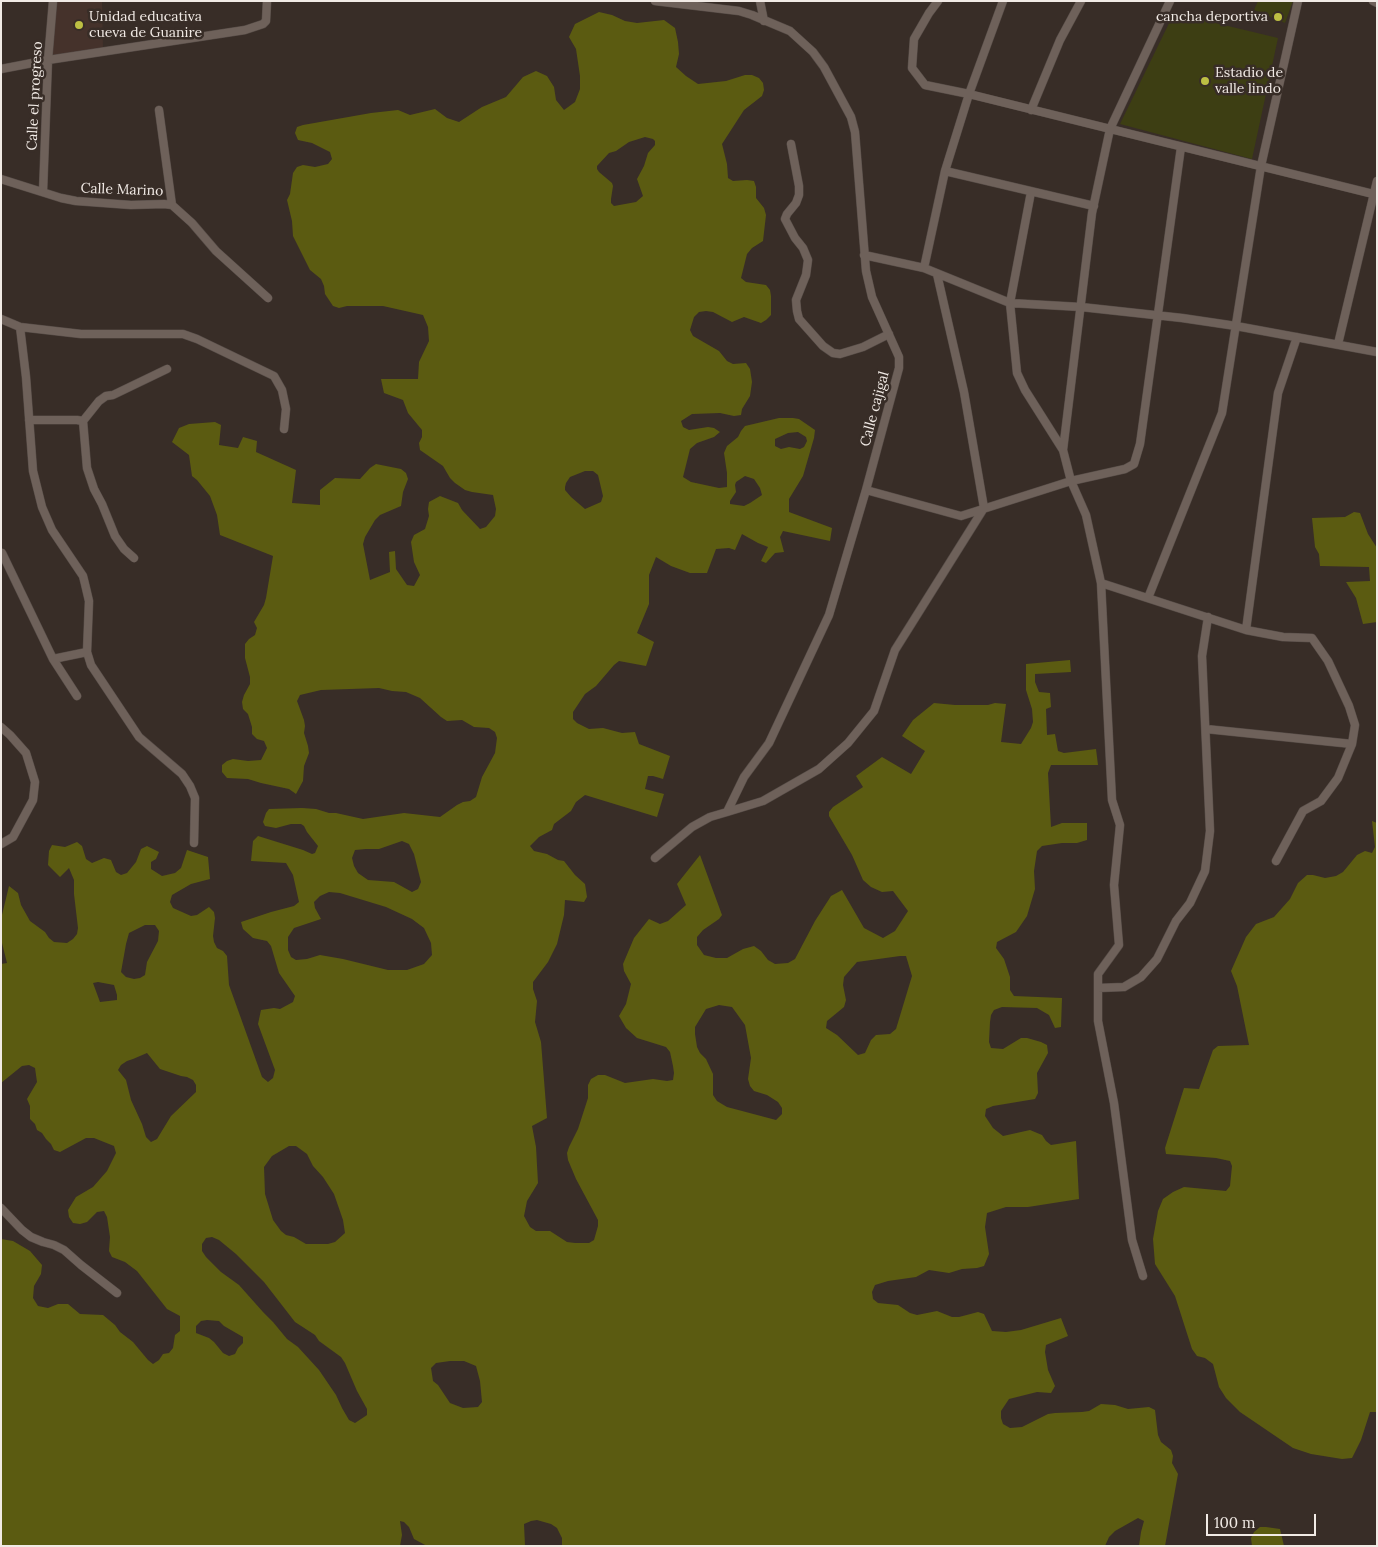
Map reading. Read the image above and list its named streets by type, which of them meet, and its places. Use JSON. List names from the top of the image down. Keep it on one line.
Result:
{"streets":{"street":["Calle el progreso","Calle Marino","Calle cajigal"]},"crossings":[["Calle el progreso","Calle Marino"]],"places":["cancha deportiva","Unidad educativa cueva de Guanire","Estadio de valle lindo"],"scale_bar":"100 m"}
